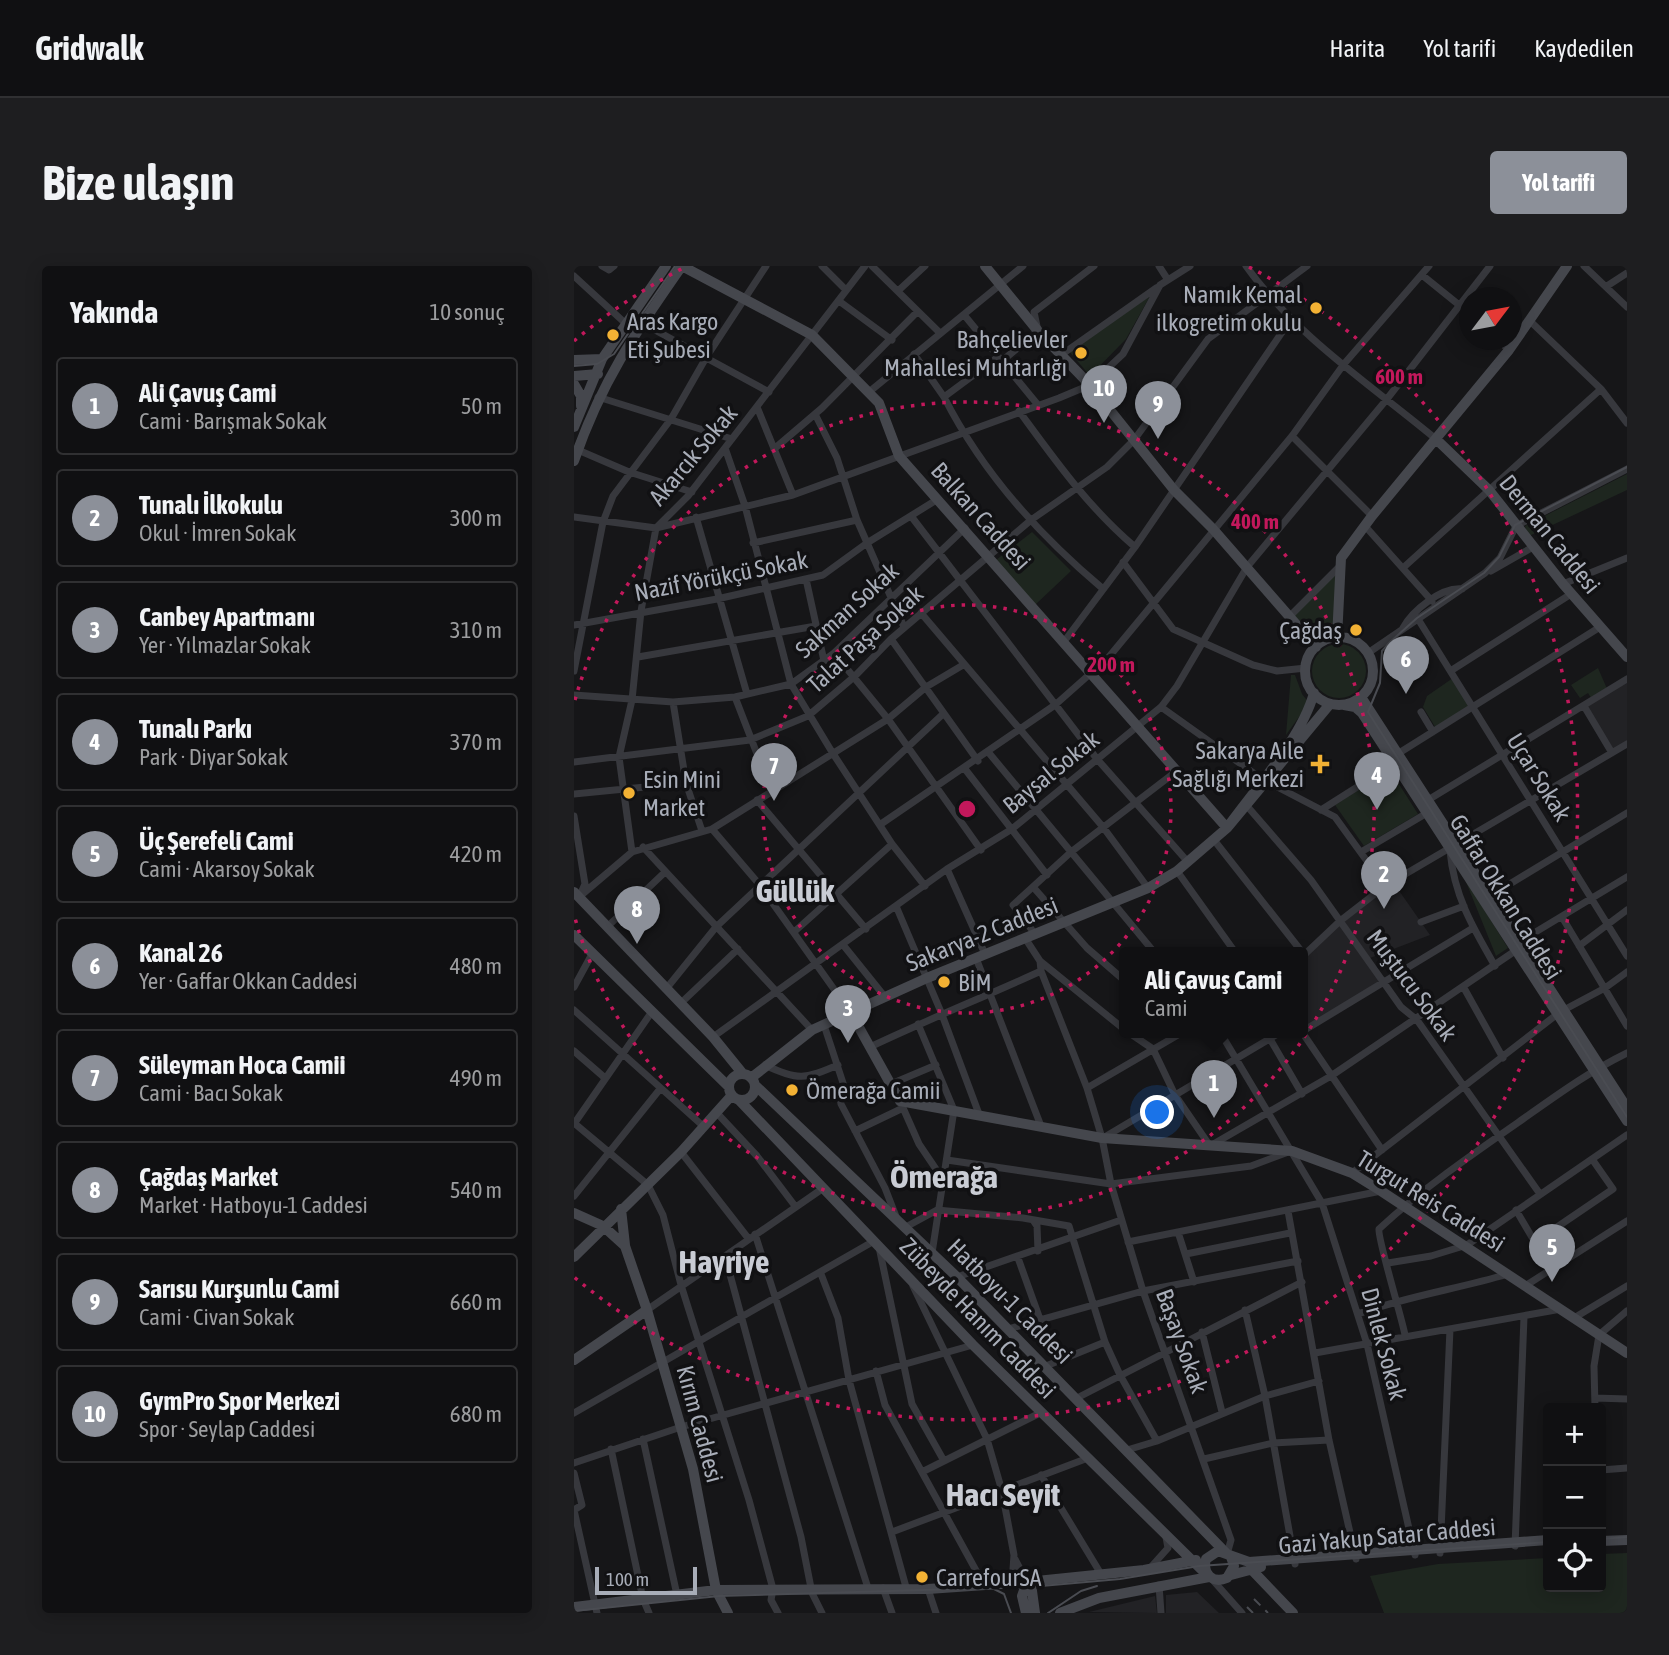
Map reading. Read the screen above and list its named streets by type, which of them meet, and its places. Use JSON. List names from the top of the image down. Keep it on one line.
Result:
{"streets":{"main road":["Balkan Caddesi","Derman Caddesi","Gaffar Okkan Caddesi","Sakarya-2 Caddesi","Turgut Reis Caddesi","Hatboyu-1 Caddesi","Zübeyde Hanım Caddesi","Kırım Caddesi","Gazi Yakup Satar Caddesi"],"street":["Akarcık Sokak","Nazif Yörükçü Sokak","Sakman Sokak","Talat Paşa Sokak","Baysal Sokak","Uçar Sokak","Muştucu Sokak","Başay Sokak","Dinlek Sokak"]},"crossings":[["Akarcık Sokak","Balkan Caddesi"],["Akarcık Sokak","Nazif Yörükçü Sokak"],["Akarcık Sokak","Sakman Sokak"],["Akarcık Sokak","Talat Paşa Sokak"],["Balkan Caddesi","Nazif Yörükçü Sokak"],["Balkan Caddesi","Sakman Sokak"],["Balkan Caddesi","Talat Paşa Sokak"],["Balkan Caddesi","Baysal Sokak"],["Balkan Caddesi","Sakarya-2 Caddesi"],["Baysal Sokak","Hatboyu-1 Caddesi"],["Gaffar Okkan Caddesi","Sakarya-2 Caddesi"],["Sakarya-2 Caddesi","Muştucu Sokak"],["Sakarya-2 Caddesi","Hatboyu-1 Caddesi"],["Turgut Reis Caddesi","Başay Sokak"],["Turgut Reis Caddesi","Dinlek Sokak"],["Hatboyu-1 Caddesi","Zübeyde Hanım Caddesi"],["Hatboyu-1 Caddesi","Başay Sokak"],["Hatboyu-1 Caddesi","Gazi Yakup Satar Caddesi"],["Zübeyde Hanım Caddesi","Başay Sokak"],["Zübeyde Hanım Caddesi","Gazi Yakup Satar Caddesi"],["Başay Sokak","Gazi Yakup Satar Caddesi"],["Dinlek Sokak","Gazi Yakup Satar Caddesi"]],"districts":["Güllük","Ömerağa","Hayriye","Hacı Seyit"],"places":{"other":["Namık Kemal ilkogretim okulu","Aras Kargo Eti Şubesi","Bahçelievler Mahallesi Muhtarlığı","Çağdaş","Esin Mini Market","BİM","Ömerağa Camii","CarrefourSA"],"health":["Sakarya Aile Sağlığı Merkezi"]},"scale_bar":"100 m","north":"top right","page":{"header":"Gridwalk","nav":["Harita","Yol tarifi","Kaydedilen"],"buttons":"Yol tarifi","title":"Bize ulaşın","heading":["Yakında","10 sonuç"],"list":[{"mark":"1","name":"Ali Çavuş Cami","note":"Cami · Barışmak Sokak","value":"50 m"},{"mark":"2","name":"Tunalı İlkokulu","note":"Okul · İmren Sokak","value":"300 m"},{"mark":"3","name":"Canbey Apartmanı","note":"Yer · Yılmazlar Sokak","value":"310 m"},{"mark":"4","name":"Tunalı Parkı","note":"Park · Diyar Sokak","value":"370 m"},{"mark":"5","name":"Üç Şerefeli Cami","note":"Cami · Akarsoy Sokak","value":"420 m"},{"mark":"6","name":"Kanal 26","note":"Yer · Gaffar Okkan Caddesi","value":"480 m"},{"mark":"7","name":"Süleyman Hoca Camii","note":"Cami · Bacı Sokak","value":"490 m"},{"mark":"8","name":"Çağdaş Market","note":"Market · Hatboyu-1 Caddesi","value":"540 m"},{"mark":"9","name":"Sarısu Kurşunlu Cami","note":"Cami · Civan Sokak","value":"660 m"},{"mark":"10","name":"GymPro Spor Merkezi","note":"Spor · Seylap Caddesi","value":"680 m"}],"pins":["10","9","6","7","4","2","8","3","1","5"],"popup":["Ali Çavuş Cami","Cami"],"map_buttons":["+","−"],"scale":"100 m"},"rings":["600 m","400 m","200 m"]}
